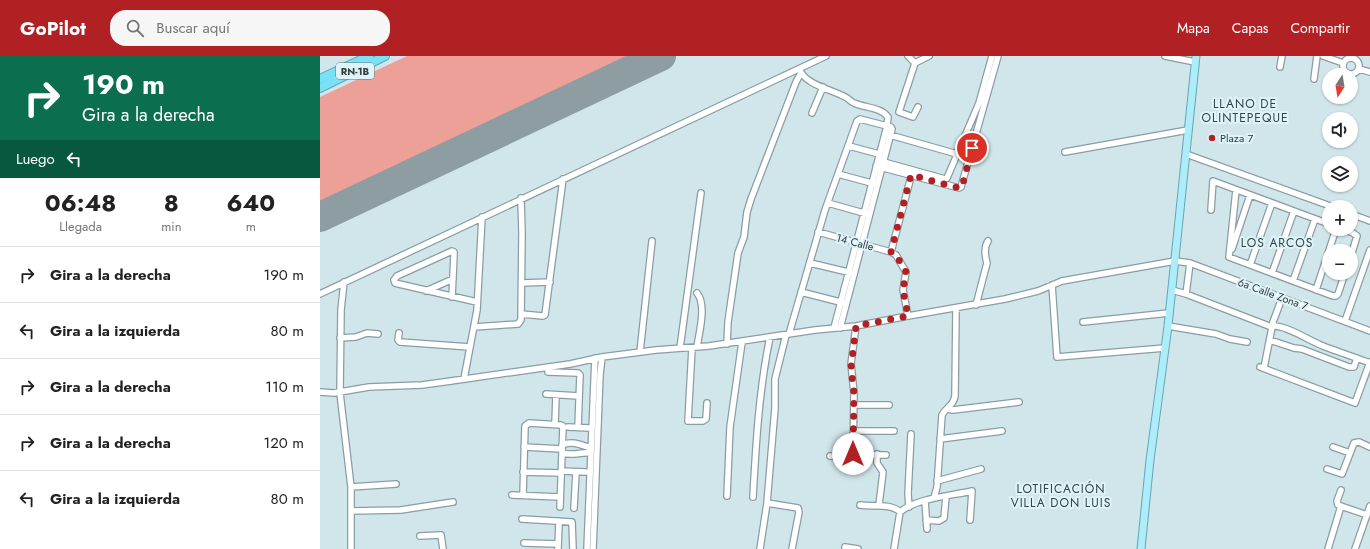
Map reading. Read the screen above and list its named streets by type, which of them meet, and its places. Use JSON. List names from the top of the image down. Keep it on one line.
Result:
{"streets":{"highway":["RN-1B"],"street":["14 Calle","6a Calle Zona 7"]},"districts":["LLANO DE OLINTEPEQUE","LOS ARCOS","LOTIFICACIÓN VILLA DON LUIS"],"places":["Plaza 7"],"north":"bottom","page":{"header":"GoPilot","search":"Buscar aquí","nav":["Mapa","Capas","Compartir"],"turn":["190 m","Gira a la derecha"],"map_buttons":["+","−"],"then":"Luego","eta":["06:48","Llegada","8","min","640","m"],"list":[{"name":"Gira a la derecha","value":"190 m"},{"name":"Gira a la izquierda","value":"80 m"},{"name":"Gira a la derecha","value":"110 m"},{"name":"Gira a la derecha","value":"120 m"},{"name":"Gira a la izquierda","value":"80 m"}]}}
